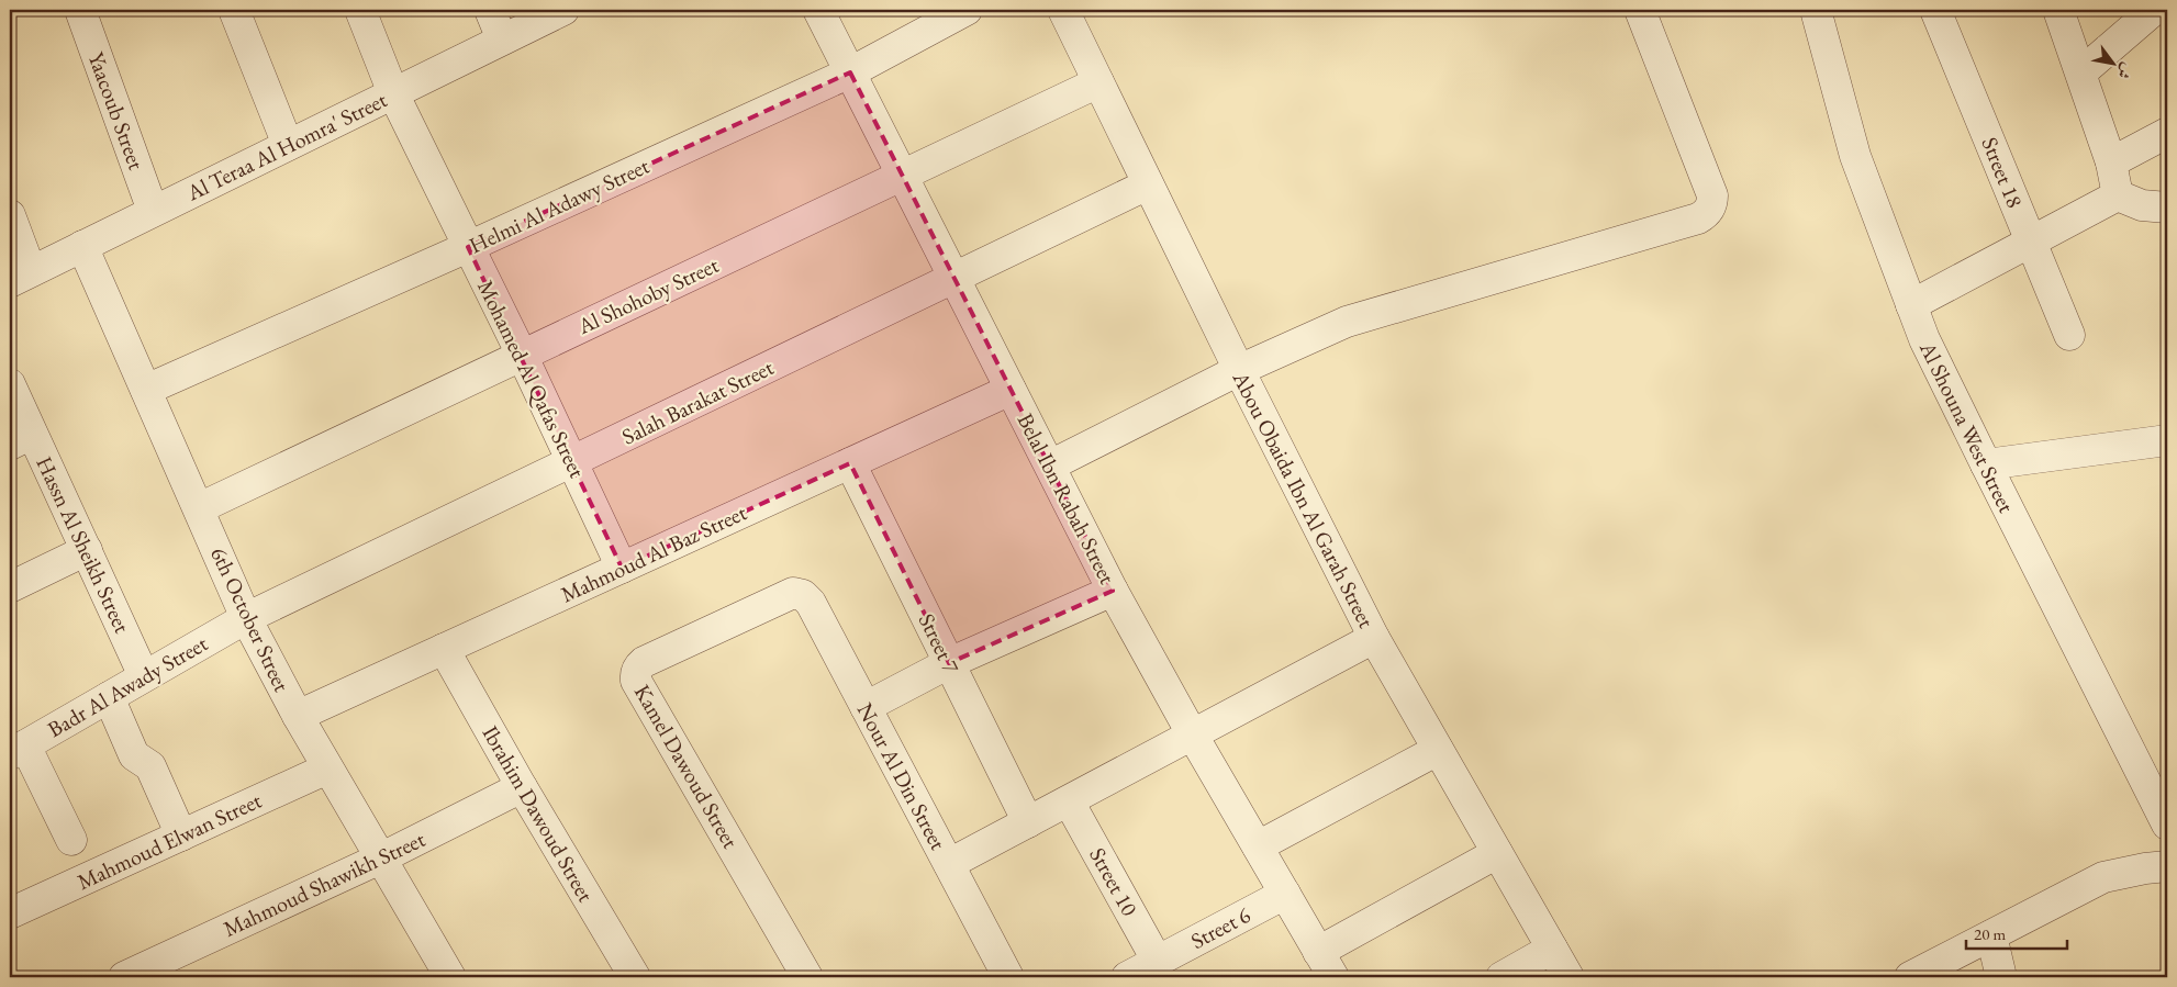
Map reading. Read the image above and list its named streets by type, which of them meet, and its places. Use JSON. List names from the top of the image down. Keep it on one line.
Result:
{"streets":{"street":["Yaacoub Street","Al Teraa Al Homra' Street","Street 18","Helmi Al Adawy Street","Al Shohoby Street","Mohamed Al Qafas Street","Salah Barakat Street","Al Shouna West Street","Belal Ibn Rabah Street","Abou Obaida Ibn Al Garah Street","Hassn Al Sheikh Street","Mahmoud Al Baz Street","6th October Street","Street 7","Badr Al Awady Street","Kamel Dawoud Street","Nour Al Din Street","Ibrahim Dawoud Street","Mahmoud Elwan Street","Street 10","Mahmoud Shawikh Street","Street 6"]},"crossings":[["Yaacoub Street","Al Teraa Al Homra' Street"],["Al Teraa Al Homra' Street","Mohamed Al Qafas Street"],["Al Teraa Al Homra' Street","6th October Street"],["Helmi Al Adawy Street","Mohamed Al Qafas Street"],["Helmi Al Adawy Street","Belal Ibn Rabah Street"],["Helmi Al Adawy Street","6th October Street"],["Al Shohoby Street","Mohamed Al Qafas Street"],["Al Shohoby Street","Belal Ibn Rabah Street"],["Al Shohoby Street","Abou Obaida Ibn Al Garah Street"],["Al Shohoby Street","6th October Street"],["Mohamed Al Qafas Street","Salah Barakat Street"],["Mohamed Al Qafas Street","Mahmoud Al Baz Street"],["Salah Barakat Street","Belal Ibn Rabah Street"],["Salah Barakat Street","Abou Obaida Ibn Al Garah Street"],["Salah Barakat Street","6th October Street"],["Salah Barakat Street","Badr Al Awady Street"],["Belal Ibn Rabah Street","Mahmoud Al Baz Street"],["Belal Ibn Rabah Street","Street 6"],["Hassn Al Sheikh Street","Badr Al Awady Street"],["Mahmoud Al Baz Street","6th October Street"],["Mahmoud Al Baz Street","Street 7"],["Mahmoud Al Baz Street","Ibrahim Dawoud Street"],["6th October Street","Badr Al Awady Street"],["6th October Street","Mahmoud Elwan Street"],["6th October Street","Mahmoud Shawikh Street"],["Kamel Dawoud Street","Nour Al Din Street"],["Ibrahim Dawoud Street","Mahmoud Shawikh Street"],["Street 10","Street 6"]],"scale_bar":"20 m","north":"bottom right"}
